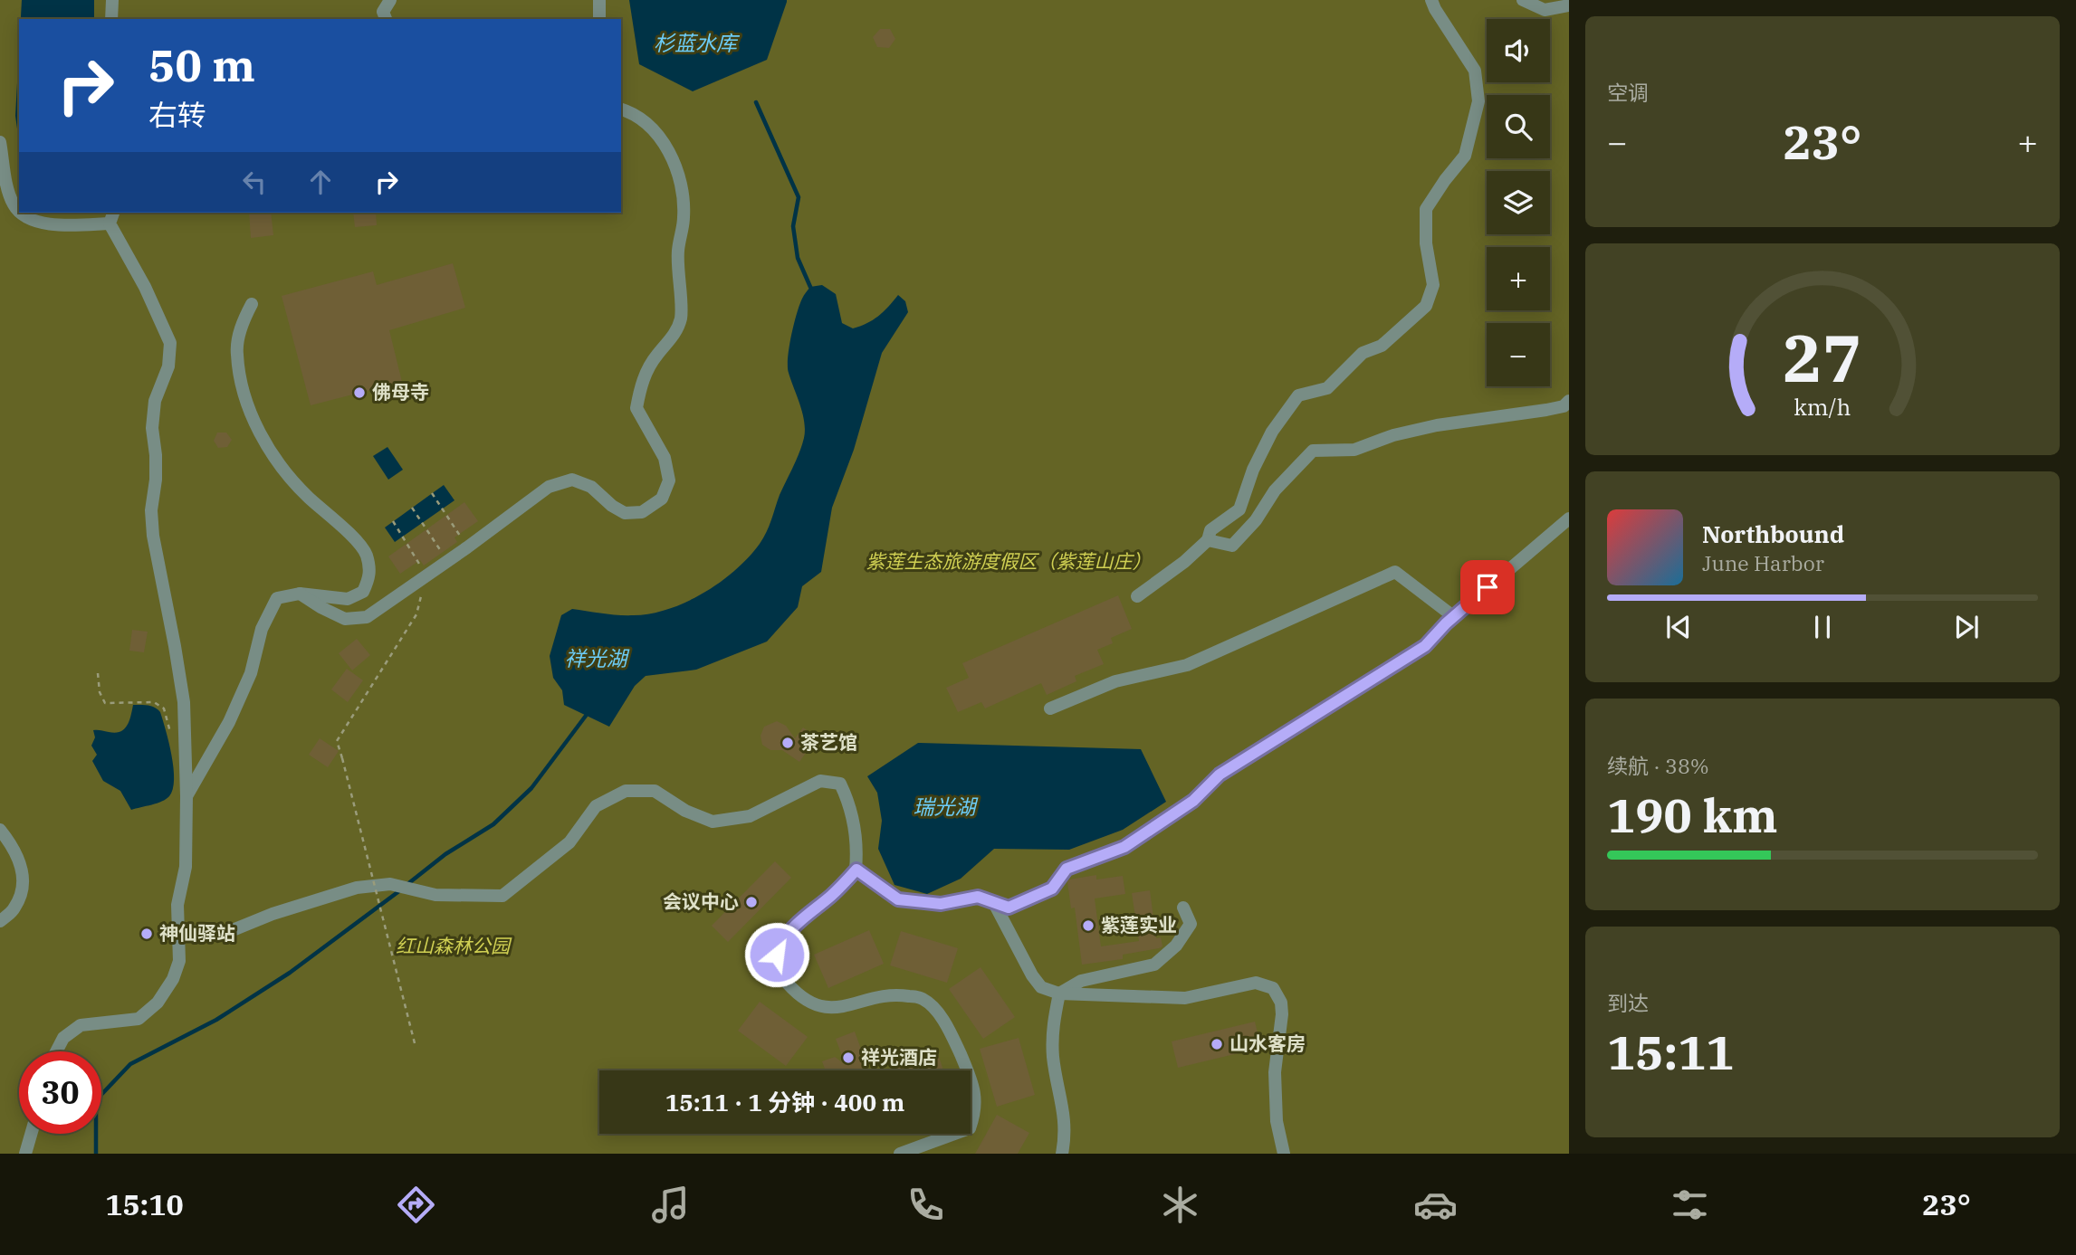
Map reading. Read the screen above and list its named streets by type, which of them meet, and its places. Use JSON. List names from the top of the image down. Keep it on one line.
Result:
{"water":["杉蓝水库","祥光湖","瑞光湖"],"parks":["紫莲生态旅游度假区（紫莲山庄）","红山森林公园"],"places":["佛母寺","茶艺馆","会议中心","紫莲实业","神仙驿站","山水客房","祥光酒店"],"page":{"tile":["空调",["续航 · 38%","190 km"],["到达","15:11"]],"map_buttons":["+","−"],"turn":["50 m","右转"],"heat":["−","23°","+"],"song":["Northbound","June Harbor"],"limit":"30","trip":"15:11 · 1 分钟 · 400 m","tabs":["15:10","23°"],"gauge":["27","km/h"]}}
